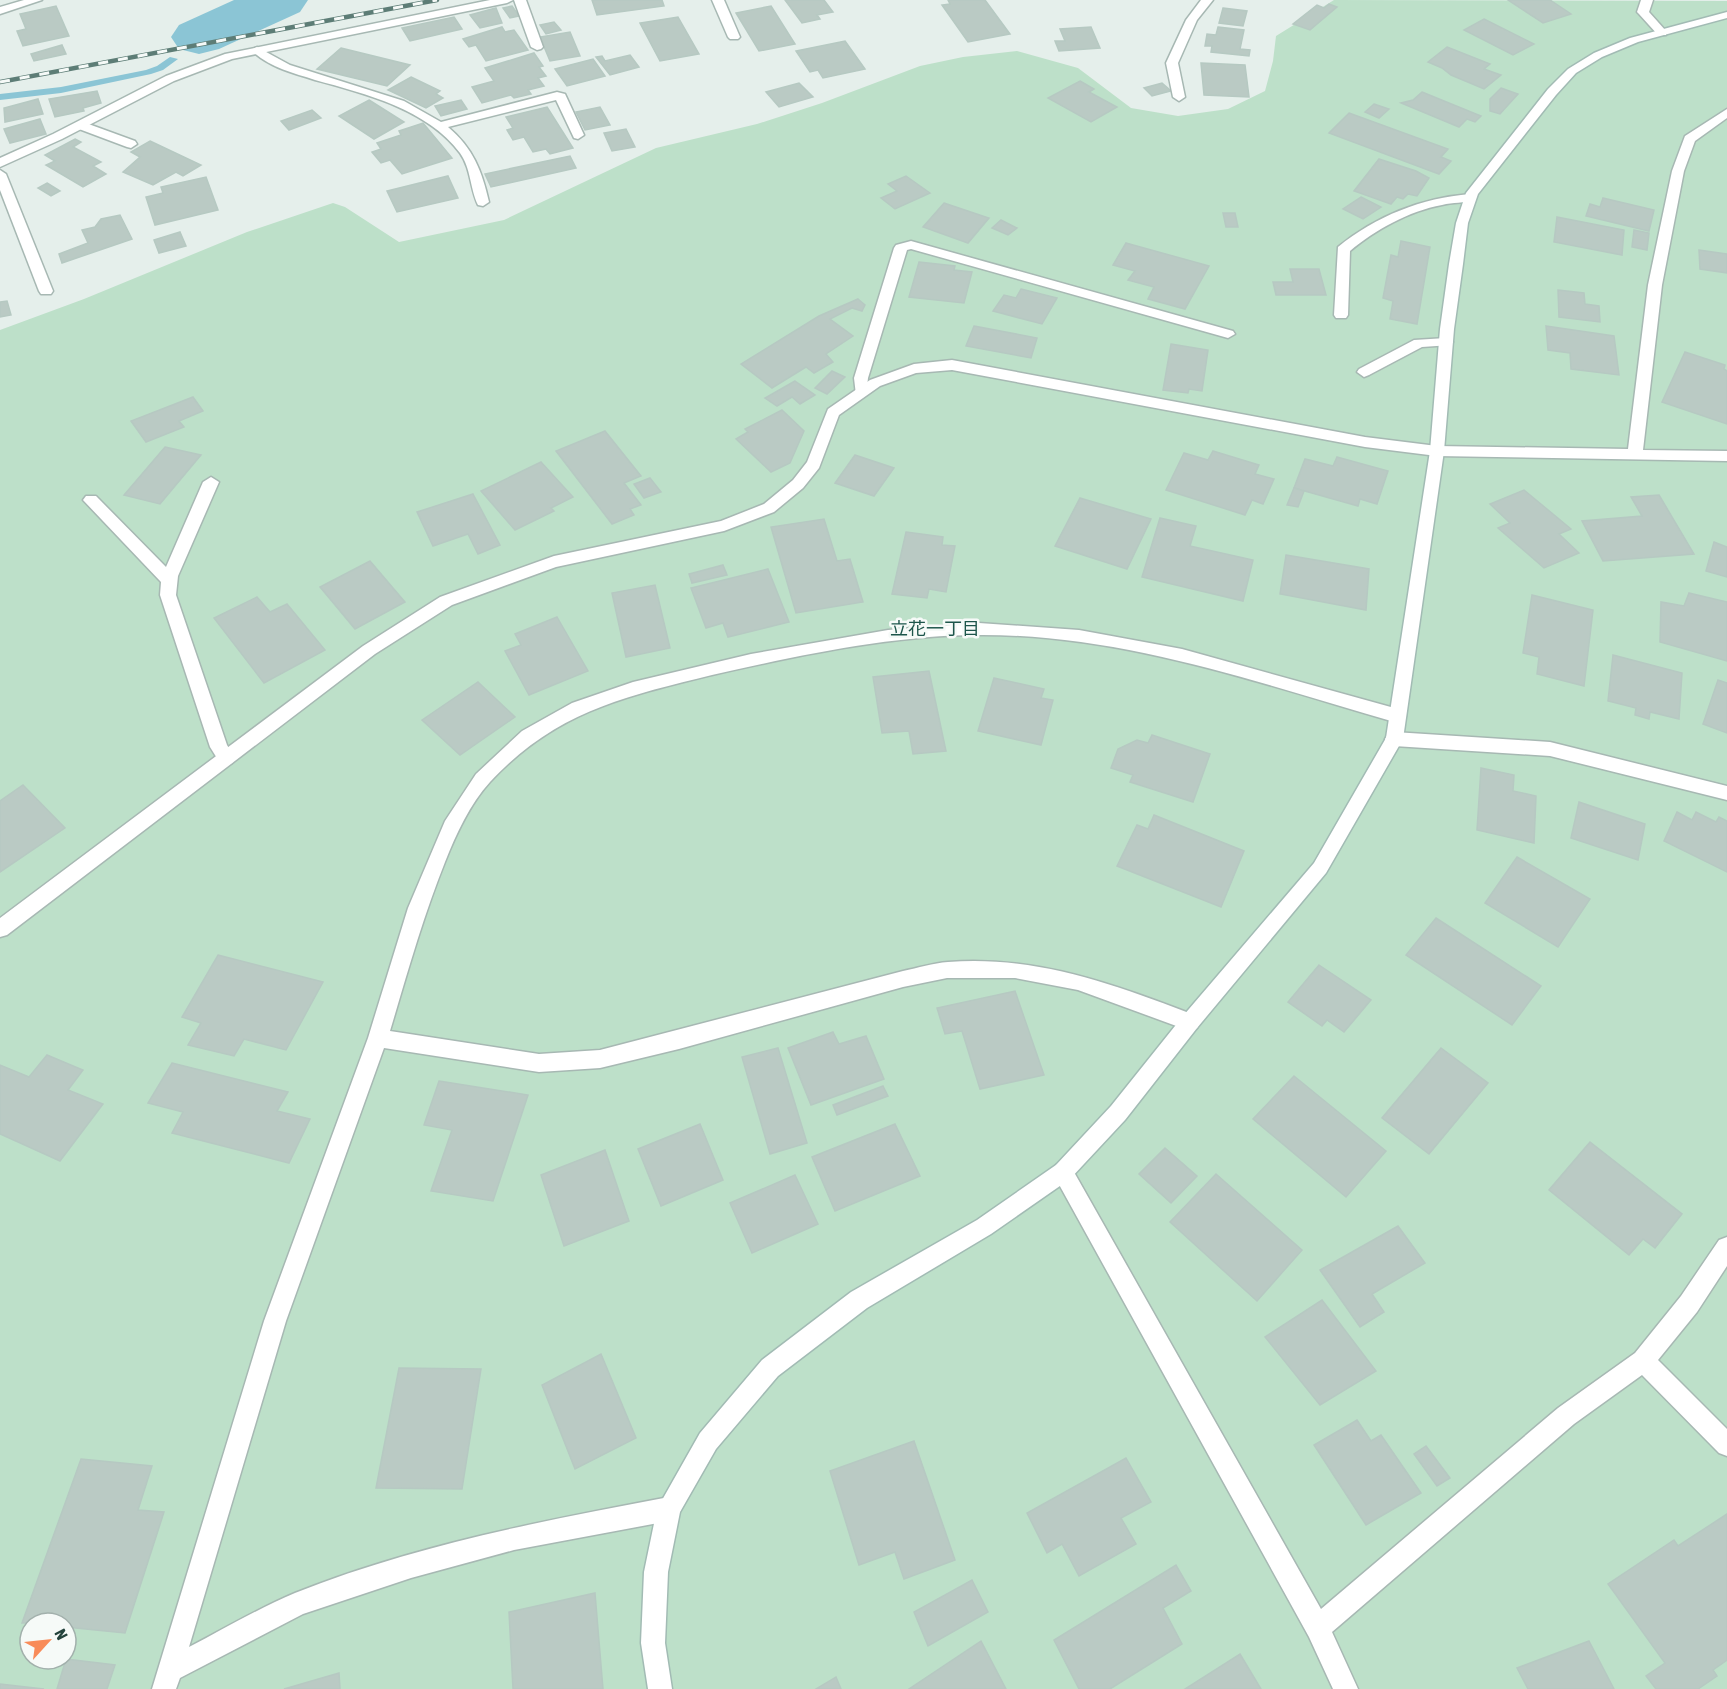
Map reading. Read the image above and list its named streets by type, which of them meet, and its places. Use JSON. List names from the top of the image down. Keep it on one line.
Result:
{"districts":["立花一丁目"],"north":"top right"}
